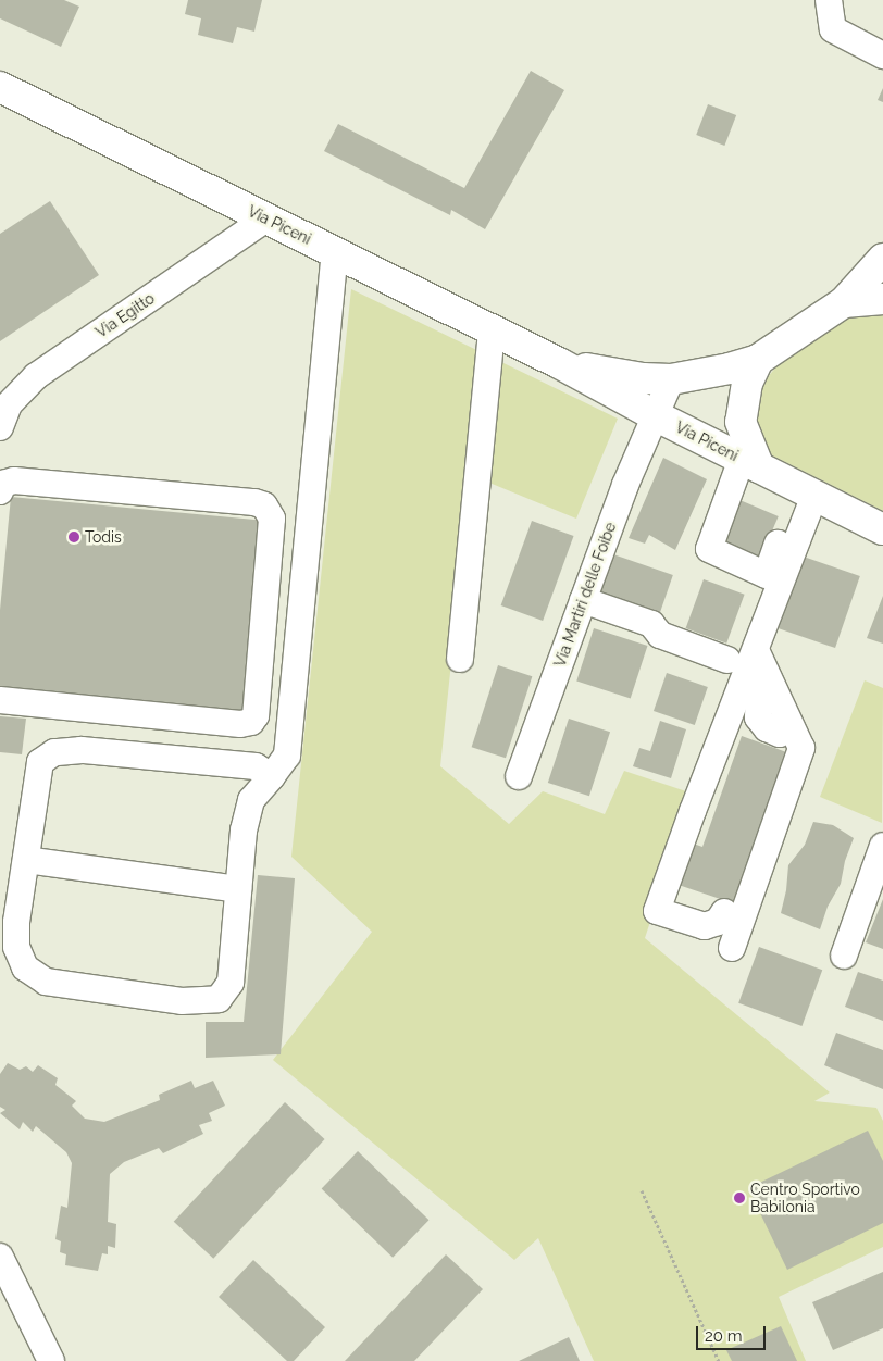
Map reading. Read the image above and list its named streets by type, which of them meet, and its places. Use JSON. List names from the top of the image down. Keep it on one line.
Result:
{"streets":{"main road":["Via Piceni"],"street":["Via Egitto","Via Martiri delle Foibe"]},"crossings":[["Via Piceni","Via Egitto"],["Via Piceni","Via Martiri delle Foibe"]],"places":["Todis","Centro Sportivo Babilonia"],"scale_bar":"20 m"}
